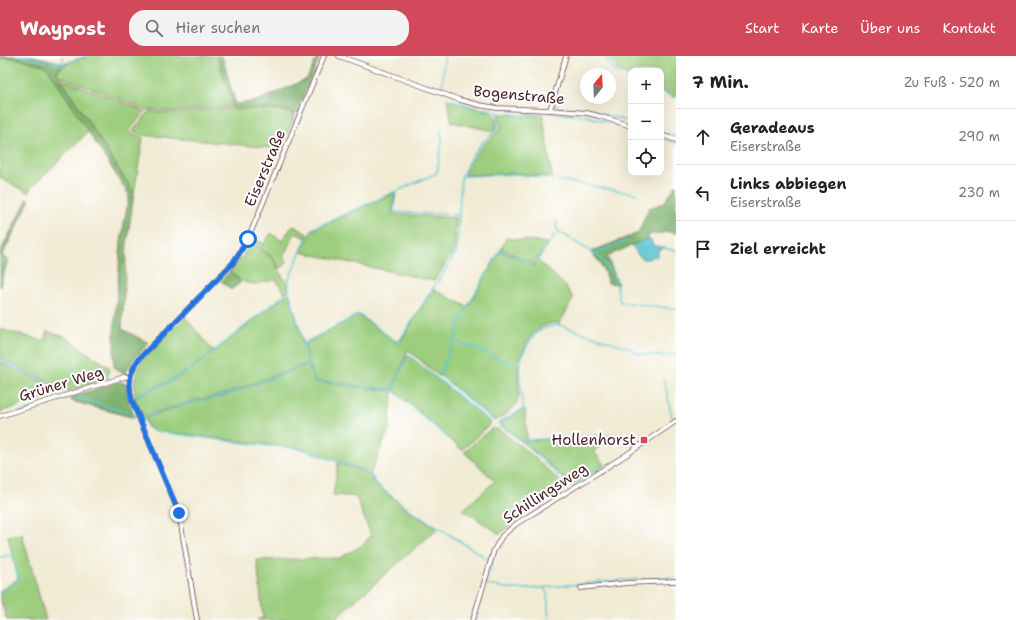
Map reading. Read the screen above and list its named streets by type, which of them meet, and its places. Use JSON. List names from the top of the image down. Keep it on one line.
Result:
{"streets":{"street":["Bogenstraße","Eiserstraße","Grüner Weg","Schillingsweg"]},"crossings":[["Eiserstraße","Grüner Weg"]],"places":{"transit":["Hollenhorst"]},"north":"top","page":{"header":"Waypost","search":"Hier suchen","nav":["Start","Karte","Über uns","Kontakt"],"heading":["7 Min.","Zu Fuß · 520 m"],"map_buttons":["+","−"],"list":[["Geradeaus","Eiserstraße","290 m"],["Links abbiegen","Eiserstraße","230 m"],"Ziel erreicht"]}}
